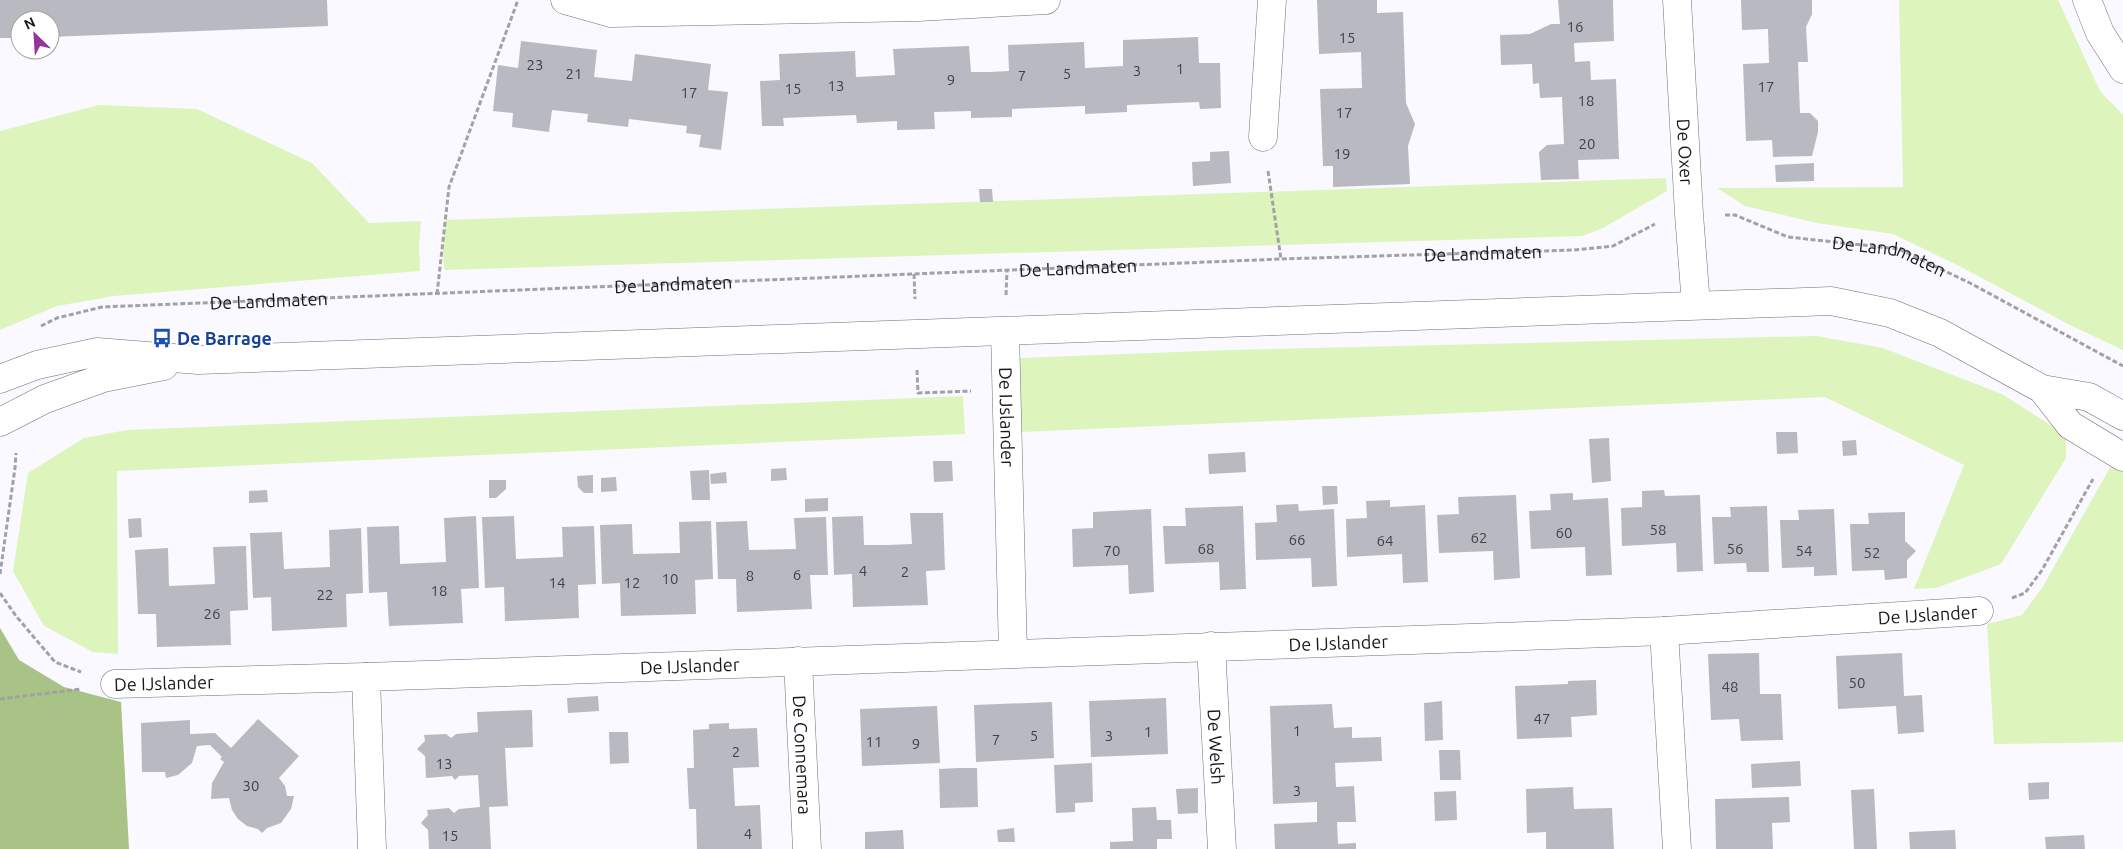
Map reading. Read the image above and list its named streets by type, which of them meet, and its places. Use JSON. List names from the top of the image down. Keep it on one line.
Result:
{"streets":{"street":["De Oxer","De IJslander","De Welsh","De Connemara"],"path":["De Landmaten"]},"crossings":[["De Oxer","De Landmaten"],["De IJslander","De Welsh"],["De IJslander","De Connemara"]],"places":{"bus stop":["De Barrage"]},"house_numbers":["16","15","23","1","3","21","5","7","9","13","17","15","17","18","17","20","19","58","60","62","66","64","68","56","70","54","52","4","2","6","8","10","14","12","18","22","26","50","48","47","1","1","5","3","7","11","9","2","13","30","3","4","15"],"north":"top left"}
